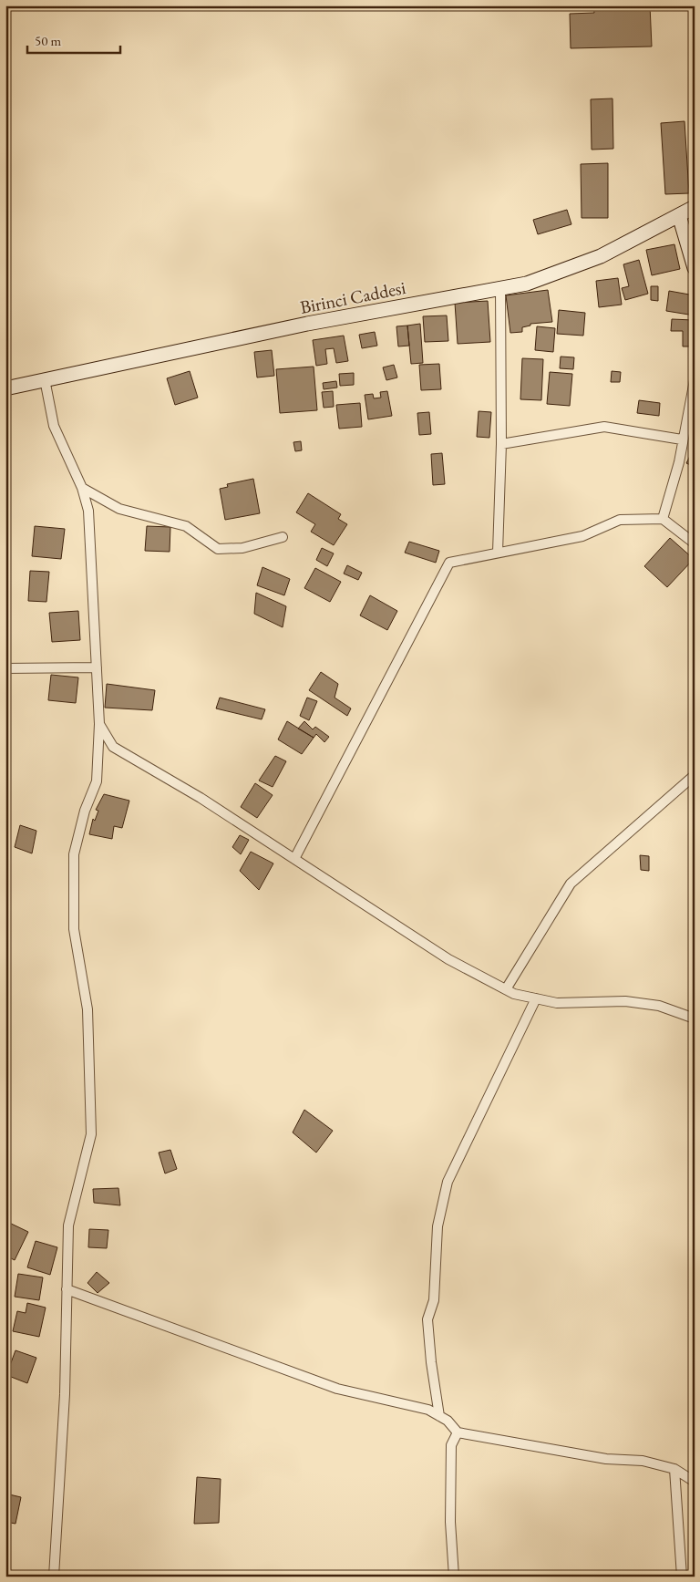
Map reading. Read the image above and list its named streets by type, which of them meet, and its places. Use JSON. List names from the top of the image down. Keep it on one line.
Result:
{"streets":{"street":["Birinci Caddesi"]},"scale_bar":"50 m"}
